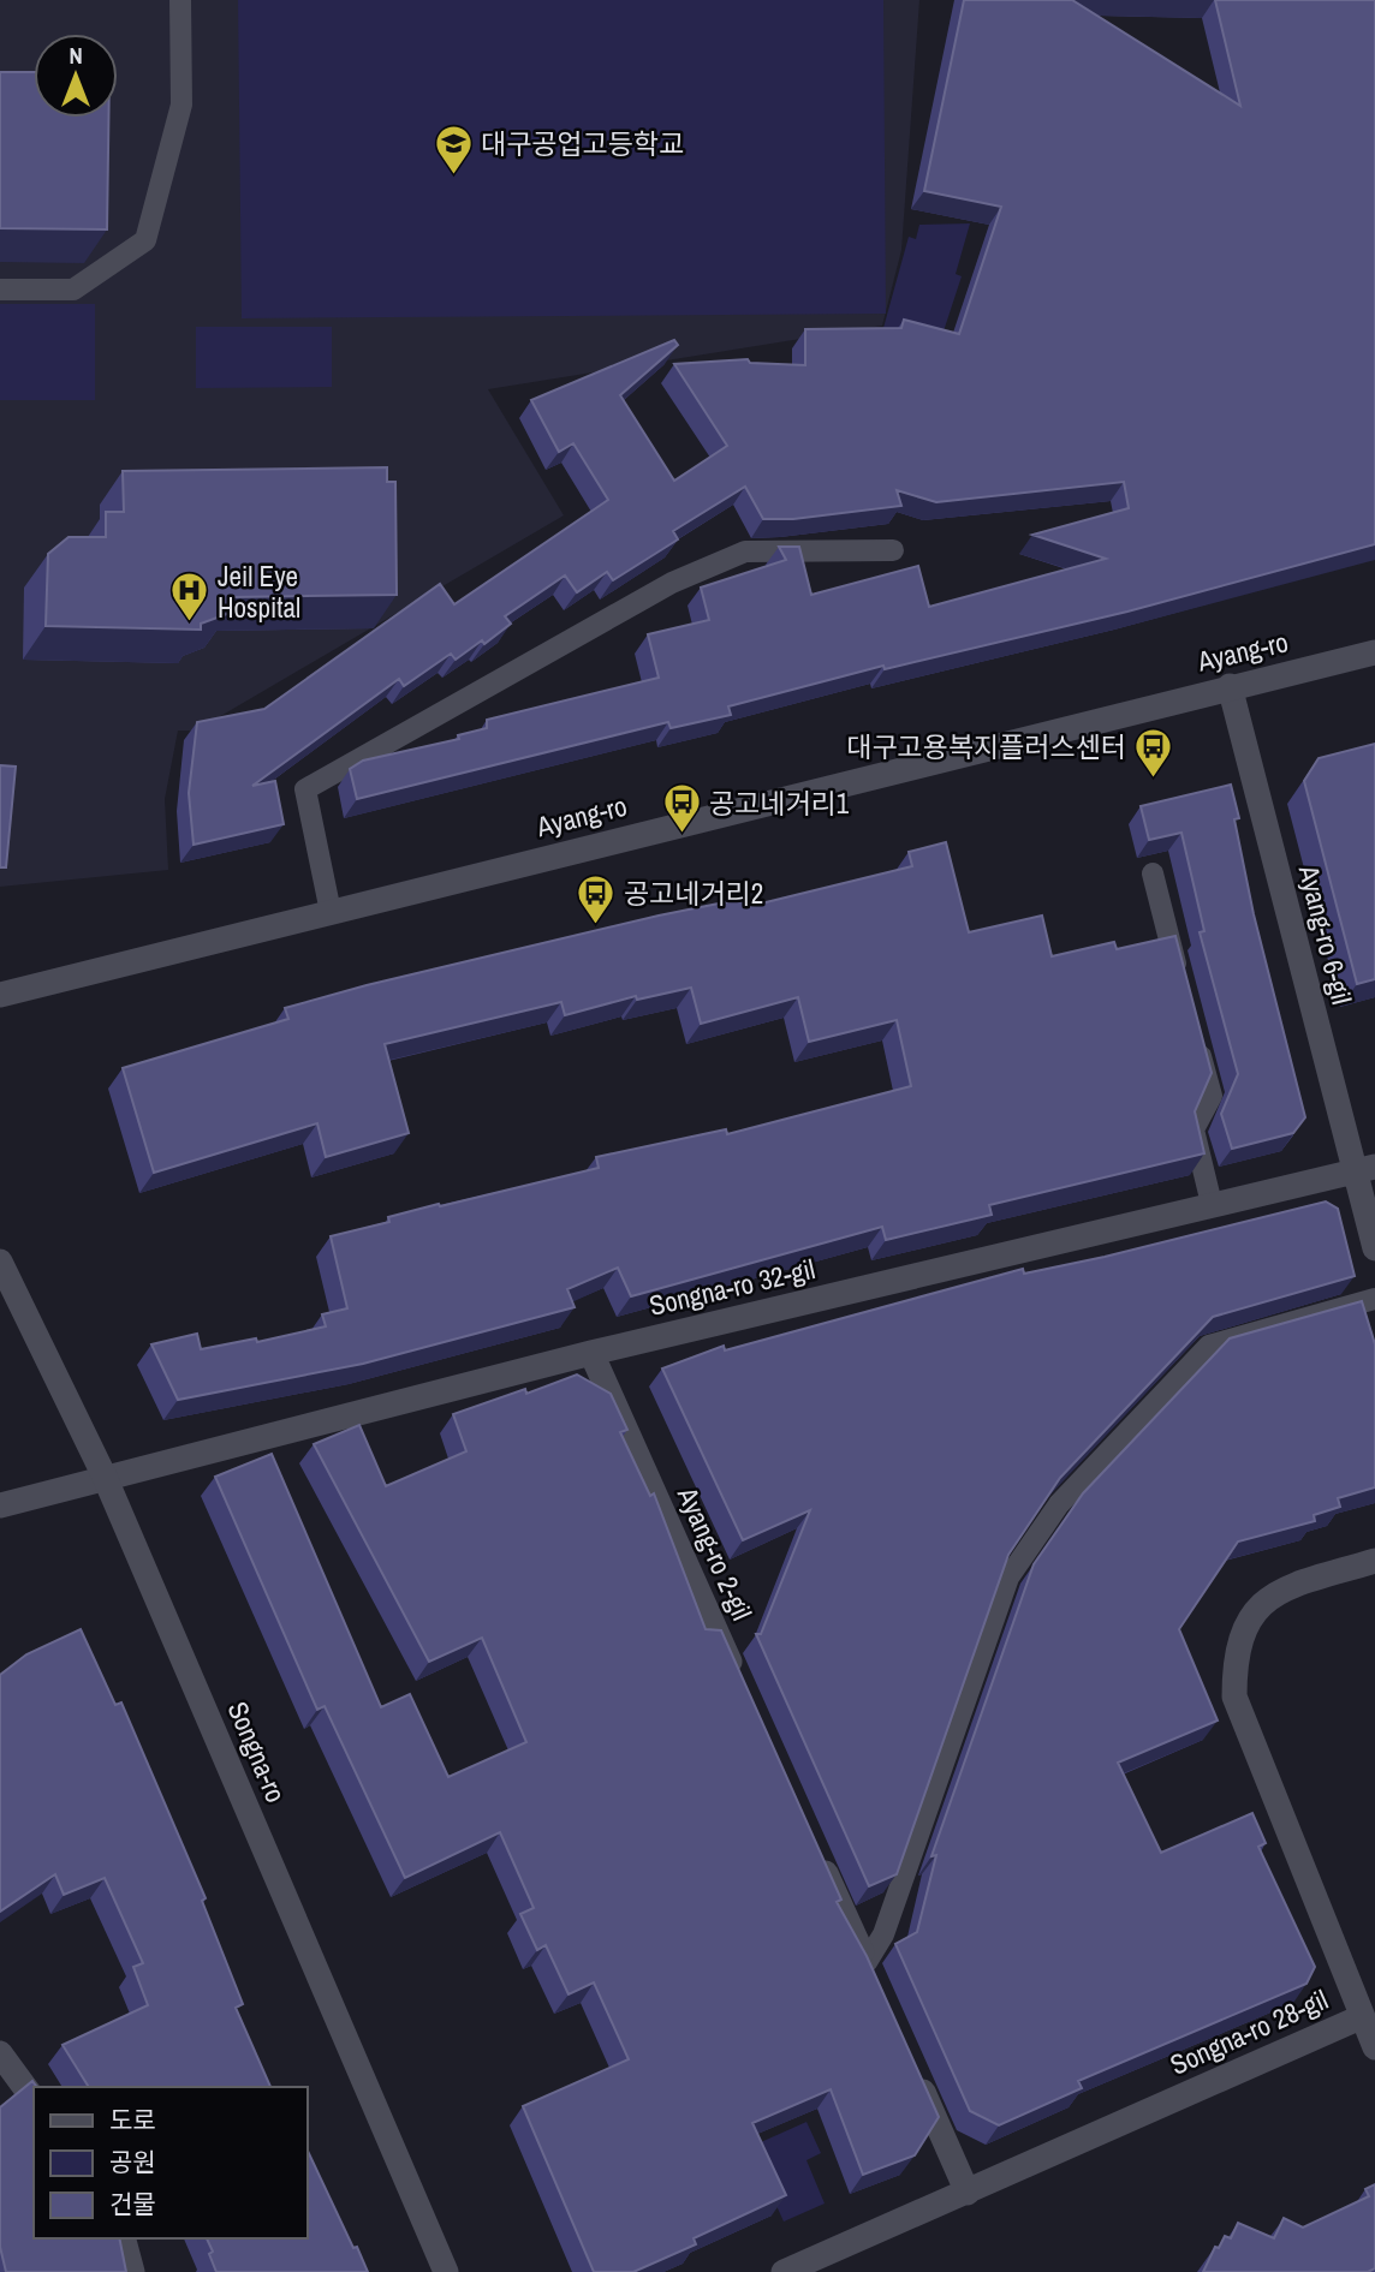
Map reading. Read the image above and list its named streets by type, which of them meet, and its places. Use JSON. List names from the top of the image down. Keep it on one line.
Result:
{"streets":{"street":["Ayang-ro","Ayang-ro 6-gil","Songna-ro 32-gil","Ayang-ro 2-gil","Songna-ro","Songna-ro 28-gil"]},"crossings":[["Ayang-ro","Ayang-ro 6-gil"],["Ayang-ro 6-gil","Songna-ro 32-gil"],["Songna-ro 32-gil","Ayang-ro 2-gil"],["Songna-ro 32-gil","Songna-ro"]],"places":{"school or university":["대구공업고등학교"],"hospital":["Jeil Eye Hospital"],"bus stop":["대구고용복지플러스센터","공고네거리1","공고네거리2"]},"legend":["도로","공원","건물"],"north":"top"}
